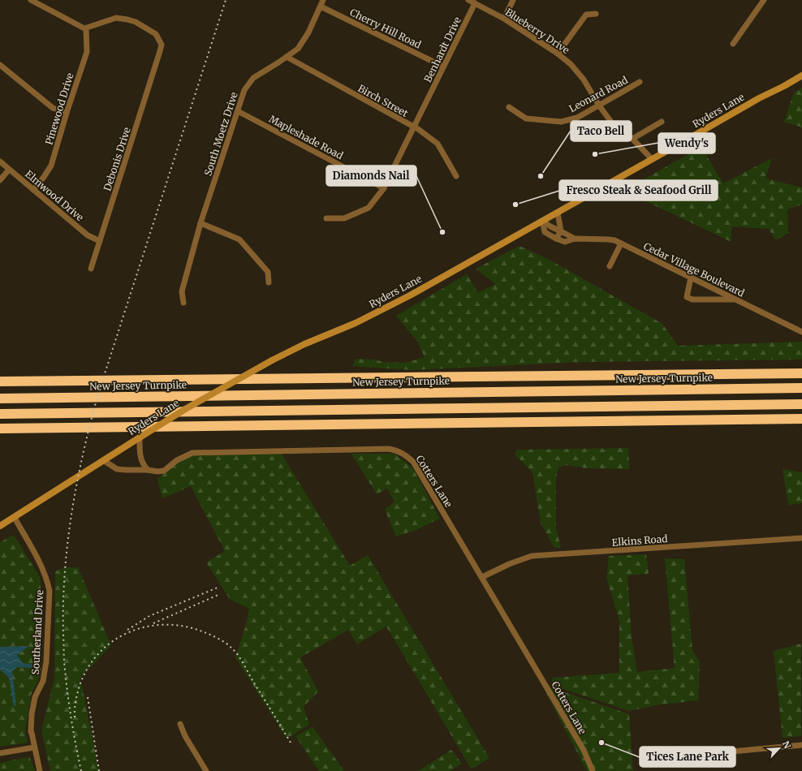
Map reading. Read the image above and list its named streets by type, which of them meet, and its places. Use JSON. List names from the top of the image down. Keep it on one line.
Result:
{"streets":{"highway":["New Jersey Turnpike"],"main road":["Ryders Lane"],"street":["Cherry Hill Road","Blueberry Drive","Benhardt Drive","Leonard Road","Birch Street","Pinewood Drive","South Moetz Drive","Mapleshade Road","Debonis Drive","Elmwood Drive","Cedar Village Boulevard","Cotters Lane","Elkins Road","Southerland Drive"]},"crossings":[["Cherry Hill Road","Benhardt Drive"],["Cherry Hill Road","South Moetz Drive"],["Blueberry Drive","Benhardt Drive"],["Blueberry Drive","Leonard Road"],["Blueberry Drive","Ryders Lane"],["Benhardt Drive","Birch Street"],["Benhardt Drive","Mapleshade Road"],["Birch Street","South Moetz Drive"],["Pinewood Drive","Debonis Drive"],["Pinewood Drive","Elmwood Drive"],["Ryders Lane","Cedar Village Boulevard"],["Ryders Lane","Cotters Lane"],["Ryders Lane","Southerland Drive"],["South Moetz Drive","Mapleshade Road"],["Debonis Drive","Elmwood Drive"],["Cotters Lane","Elkins Road"]],"places":["Wendy's","Taco Bell","Fresco Steak & Seafood Grill","Diamonds Nail","Tices Lane Park"],"north":"top right"}
